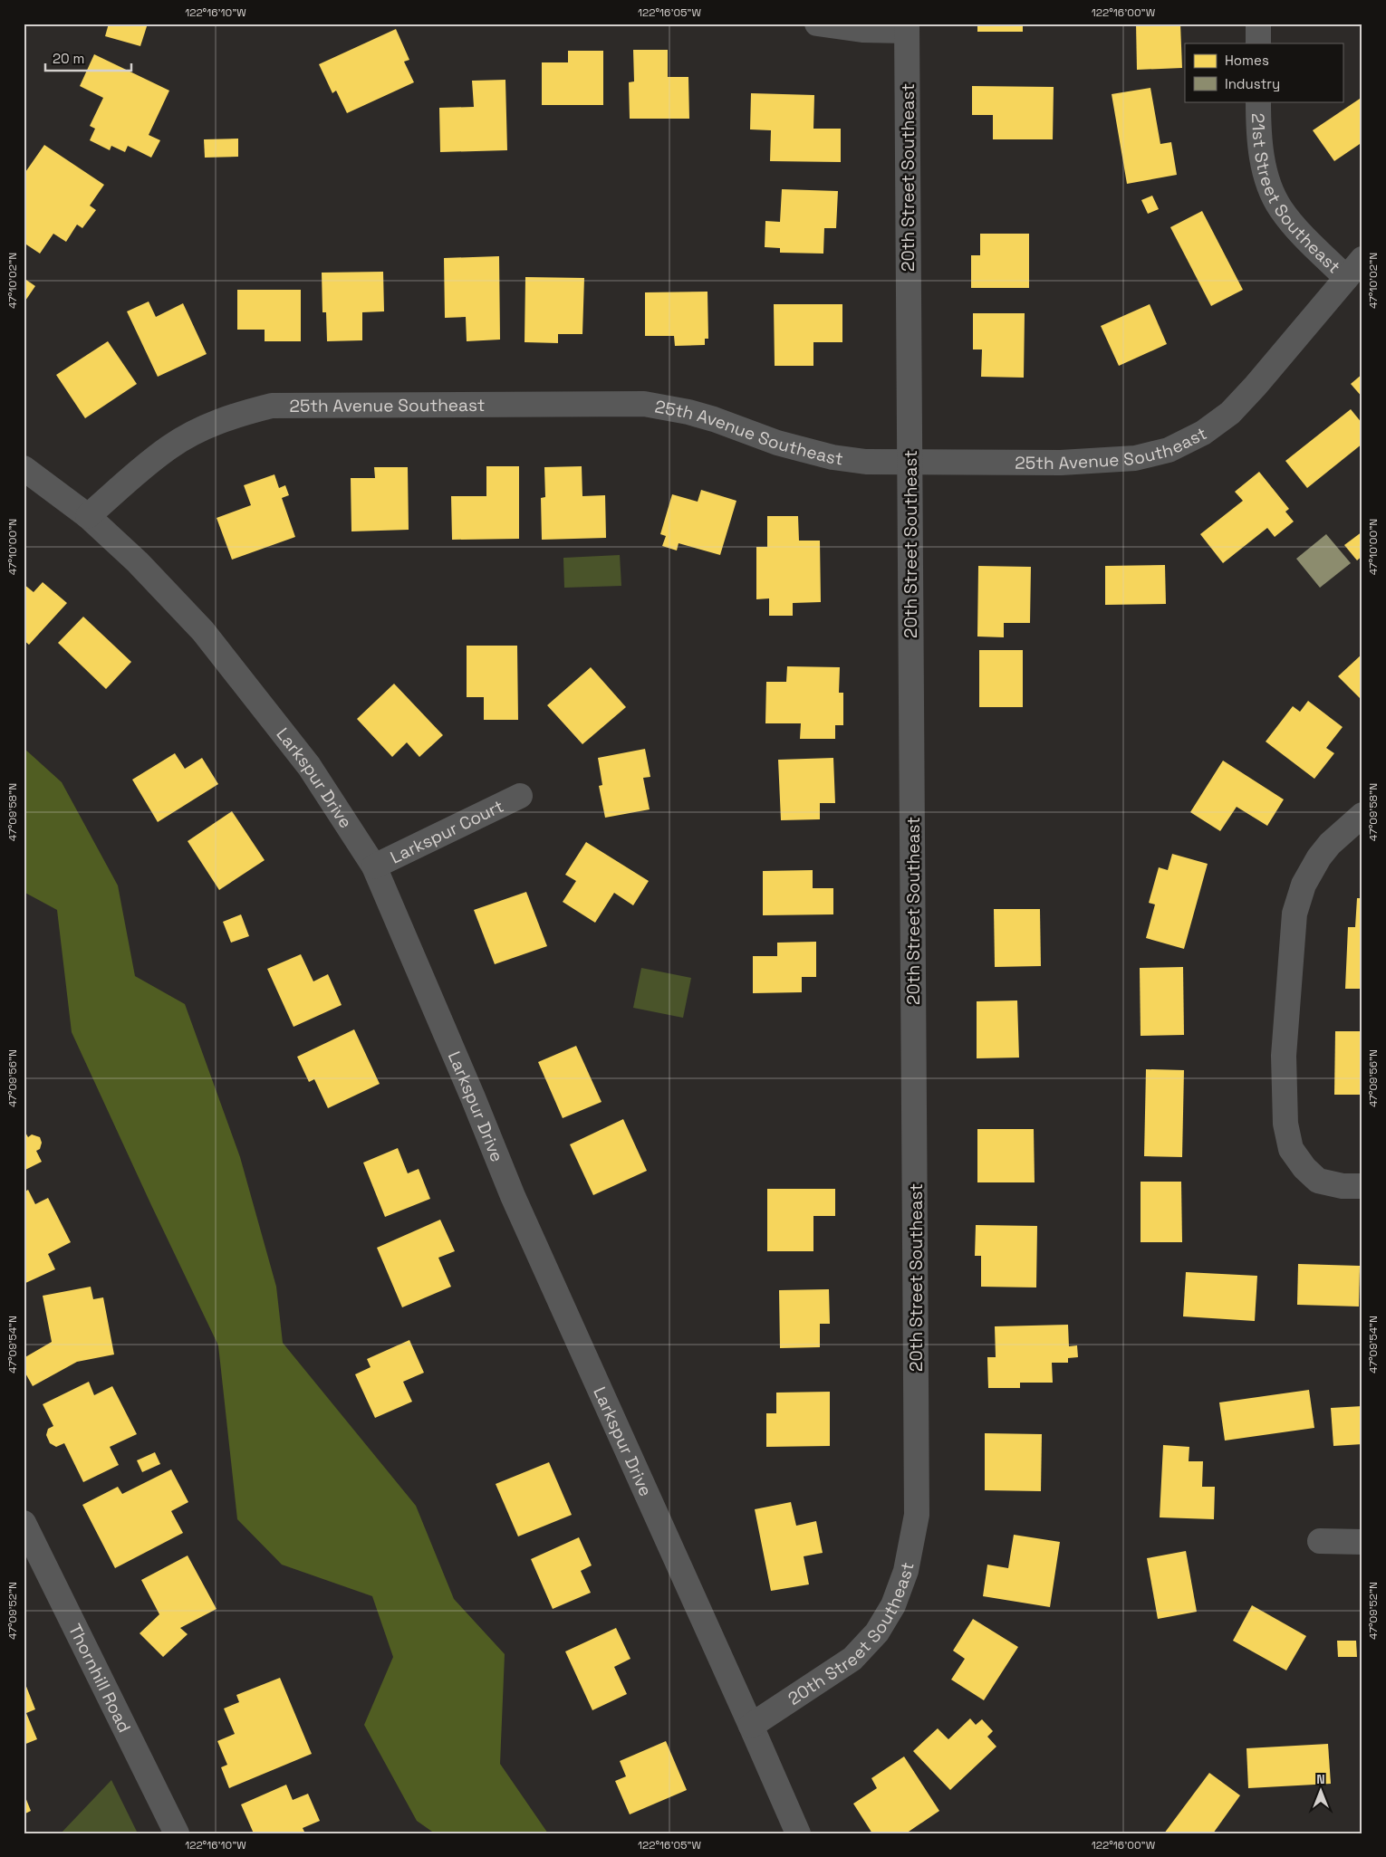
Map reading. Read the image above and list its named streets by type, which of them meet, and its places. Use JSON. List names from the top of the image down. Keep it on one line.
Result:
{"streets":{"street":["20th Street Southeast","21st Street Southeast","25th Avenue Southeast","Larkspur Drive","Larkspur Court","Thornhill Road"]},"crossings":[["20th Street Southeast","25th Avenue Southeast"],["20th Street Southeast","Larkspur Drive"],["21st Street Southeast","25th Avenue Southeast"],["25th Avenue Southeast","Larkspur Drive"],["Larkspur Drive","Larkspur Court"]],"legend":["Homes","Industry"],"scale_bar":"20 m","north":"top","coordinates":["122°16'10\"W","122°16'05\"W","122°16'00\"W","47°10'02\"N","47°10'00\"N","47°09'58\"N","47°09'56\"N","47°09'54\"N","47°09'52\"N"]}
